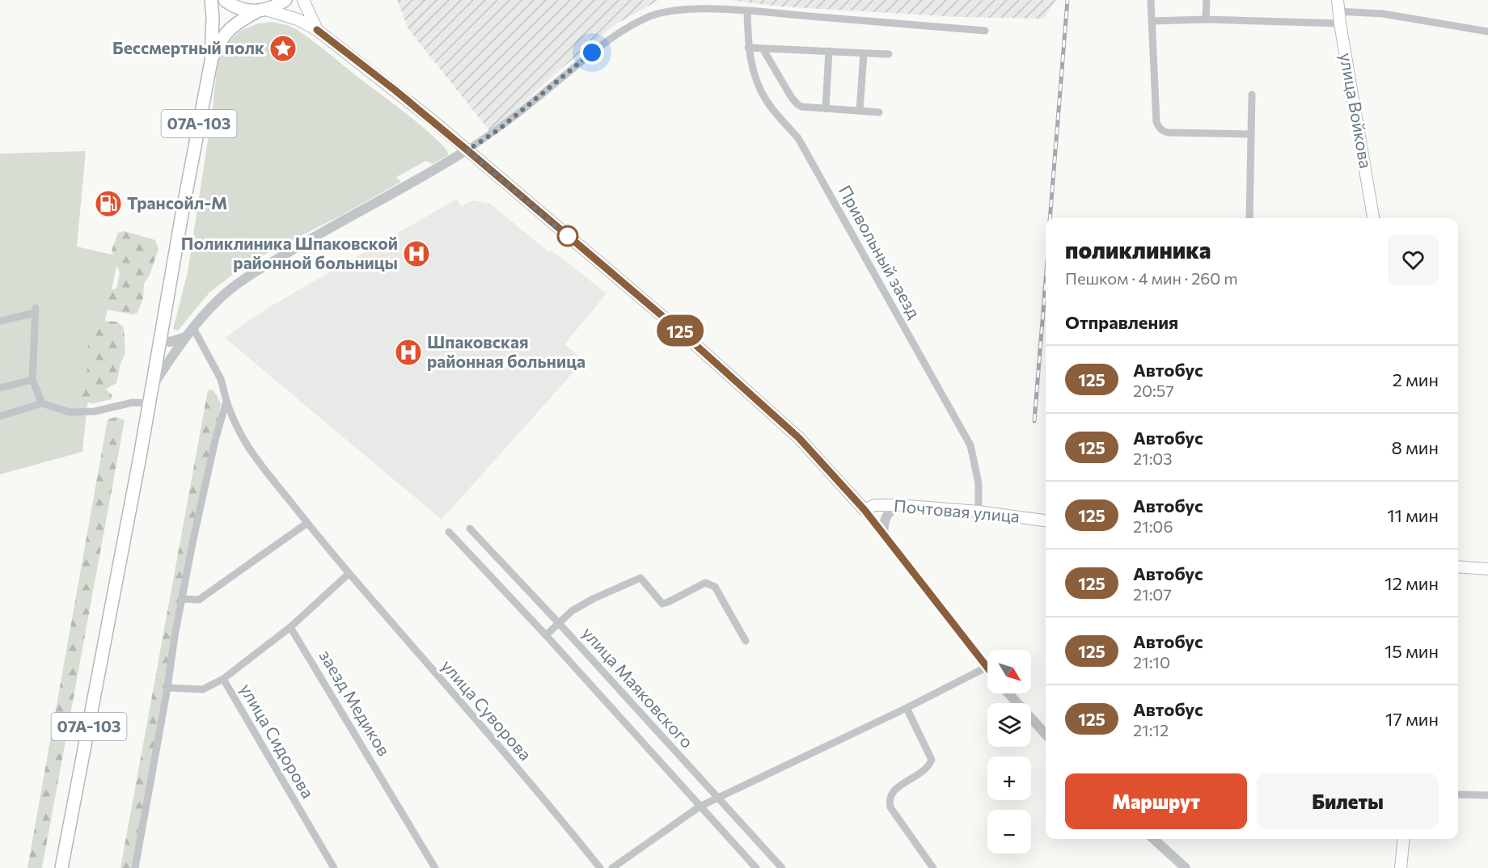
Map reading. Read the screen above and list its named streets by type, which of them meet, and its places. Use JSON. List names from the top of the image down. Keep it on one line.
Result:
{"streets":{"main road":["улица Войкова","07А-103","Почтовая улица"],"street":["Привольный заезд","улица Маяковского","заезд Медиков","улица Суворова","улица Сидорова"]},"crossings":[["Привольный заезд","Почтовая улица"]],"places":{"place":["Бессмертный полк"],"fuel station":["Трансойл-М"],"hospital":["Поликлиника Шпаковской районной больницы","Шпаковская районная больница"]},"lines":["bus line 125"],"north":"bottom right","page":{"on_map":"125","heading":[["поликлиника","Пешком · 4 мин · 260 m"],"Отправления"],"list":[{"mark":"125","name":"Автобус","note":"20:57","value":"2 мин"},{"mark":"125","name":"Автобус","note":"21:03","value":"8 мин"},{"mark":"125","name":"Автобус","note":"21:06","value":"11 мин"},{"mark":"125","name":"Автобус","note":"21:07","value":"12 мин"},{"mark":"125","name":"Автобус","note":"21:10","value":"15 мин"},{"mark":"125","name":"Автобус","note":"21:12","value":"17 мин"}],"map_buttons":["+","−"],"buttons":["Маршрут","Билеты"]}}
